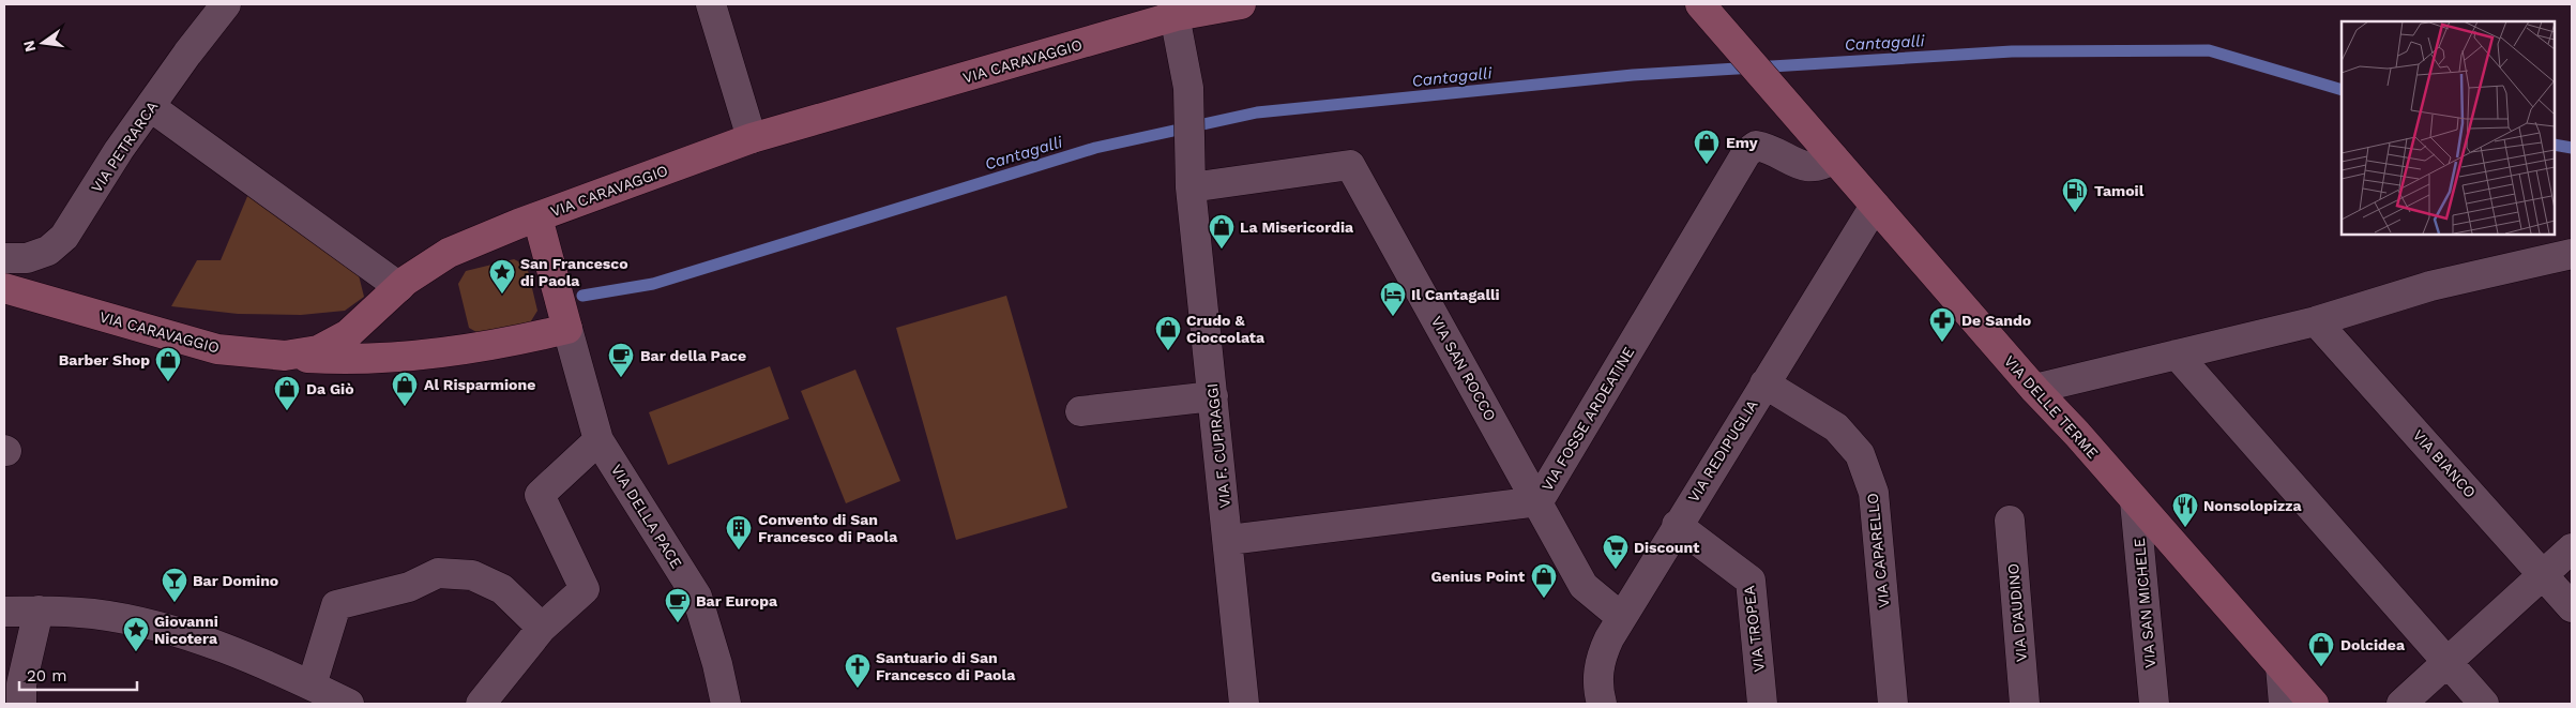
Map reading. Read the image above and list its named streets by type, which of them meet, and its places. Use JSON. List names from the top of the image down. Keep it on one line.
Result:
{"streets":{"main road":["VIA CARAVAGGIO","VIA DELLE TERME"],"street":["VIA PETRARCA","VIA SAN ROCCO","VIA FOSSE ARDEATINE","VIA F. CUPIRAGGI","VIA REDIPUGLIA","VIA BIANCO","VIA DELLA PACE","VIA CAPARELLO","VIA SAN MICHELE","VIA D'AUDINO","VIA TROPEA"]},"crossings":[["VIA CARAVAGGIO","VIA F. CUPIRAGGI"],["VIA SAN ROCCO","VIA FOSSE ARDEATINE"],["VIA SAN ROCCO","VIA F. CUPIRAGGI"],["VIA SAN ROCCO","VIA REDIPUGLIA"],["VIA DELLE TERME","VIA FOSSE ARDEATINE"],["VIA DELLE TERME","VIA REDIPUGLIA"],["VIA DELLE TERME","VIA SAN MICHELE"],["VIA FOSSE ARDEATINE","VIA F. CUPIRAGGI"],["VIA REDIPUGLIA","VIA CAPARELLO"],["VIA REDIPUGLIA","VIA TROPEA"]],"water":["Cantagalli"],"places":{"shop":["Emy","La Misericordia","Crudo & Cioccolata","Barber Shop","Al Risparmione","Da Giò","Genius Point","Dolcidea"],"fuel station":["Tamoil"],"place":["San Francesco di Paola","Giovanni Nicotera"],"hotel":["Il Cantagalli"],"pharmacy":["De Sando"],"cafe":["Bar della Pace","Bar Europa"],"restaurant":["Nonsolopizza"],"building":["Convento di San Francesco di Paola"],"supermarket":["Discount"],"bar":["Bar Domino"],"church":["Santuario di San Francesco di Paola"]},"scale_bar":"20 m","north":"left"}
